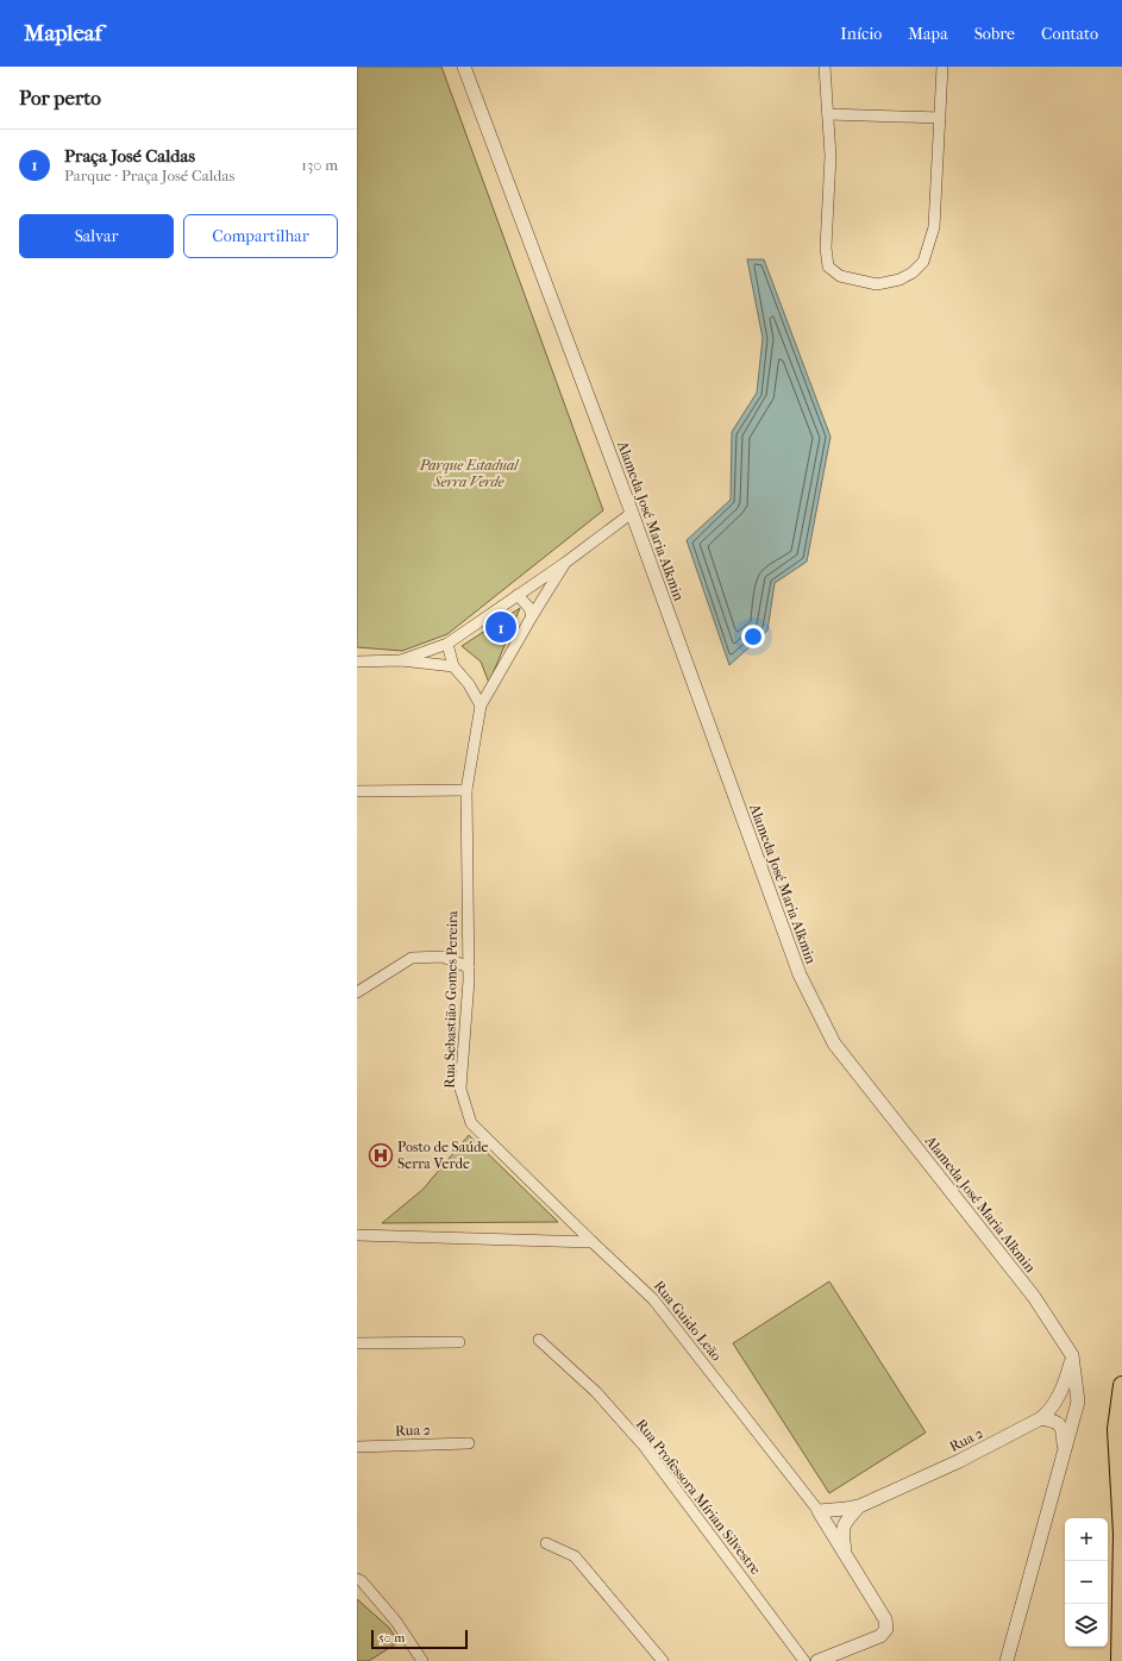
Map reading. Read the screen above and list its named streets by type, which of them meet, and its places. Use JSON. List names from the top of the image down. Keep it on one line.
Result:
{"streets":{"street":["Alameda José Maria Alkmin","Rua Sebastião Gomes Pereira","Rua Guido Leão","Rua 2","Rua Professora Mírian Silvestre"]},"crossings":[["Rua Sebastião Gomes Pereira","Rua Guido Leão"],["Rua Guido Leão","Rua 2"]],"parks":["Parque Estadual Serra Verde"],"places":{"hospital":["Posto de Saúde Serra Verde"]},"scale_bar":"50 m","page":{"header":"Mapleaf","nav":["Início","Mapa","Sobre","Contato"],"heading":"Por perto","list":[{"mark":"1","name":"Praça José Caldas","note":"Parque · Praça José Caldas","value":"130 m"}],"buttons":["Salvar","Compartilhar"],"pins":"1","map_buttons":["+","−"],"scale":"50 m"}}
